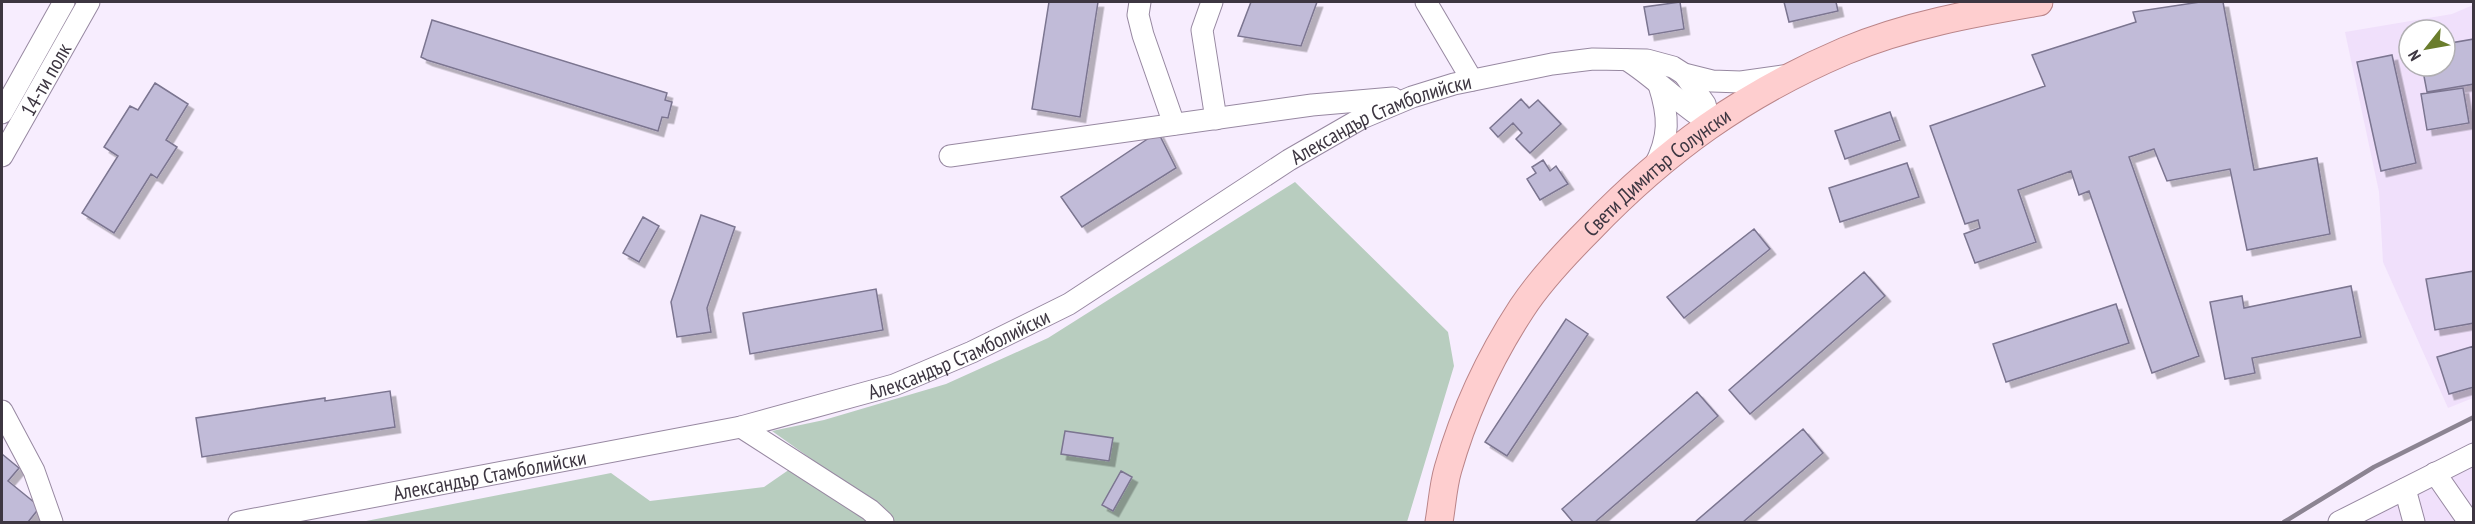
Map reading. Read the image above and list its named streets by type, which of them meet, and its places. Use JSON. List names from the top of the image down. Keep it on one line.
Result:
{"streets":{"main road":["Свети Димитър Солунски"],"street":["14-ти полк","Александър Стамболийски"]},"crossings":[["Александър Стамболийски","Свети Димитър Солунски"]],"north":"bottom left"}
